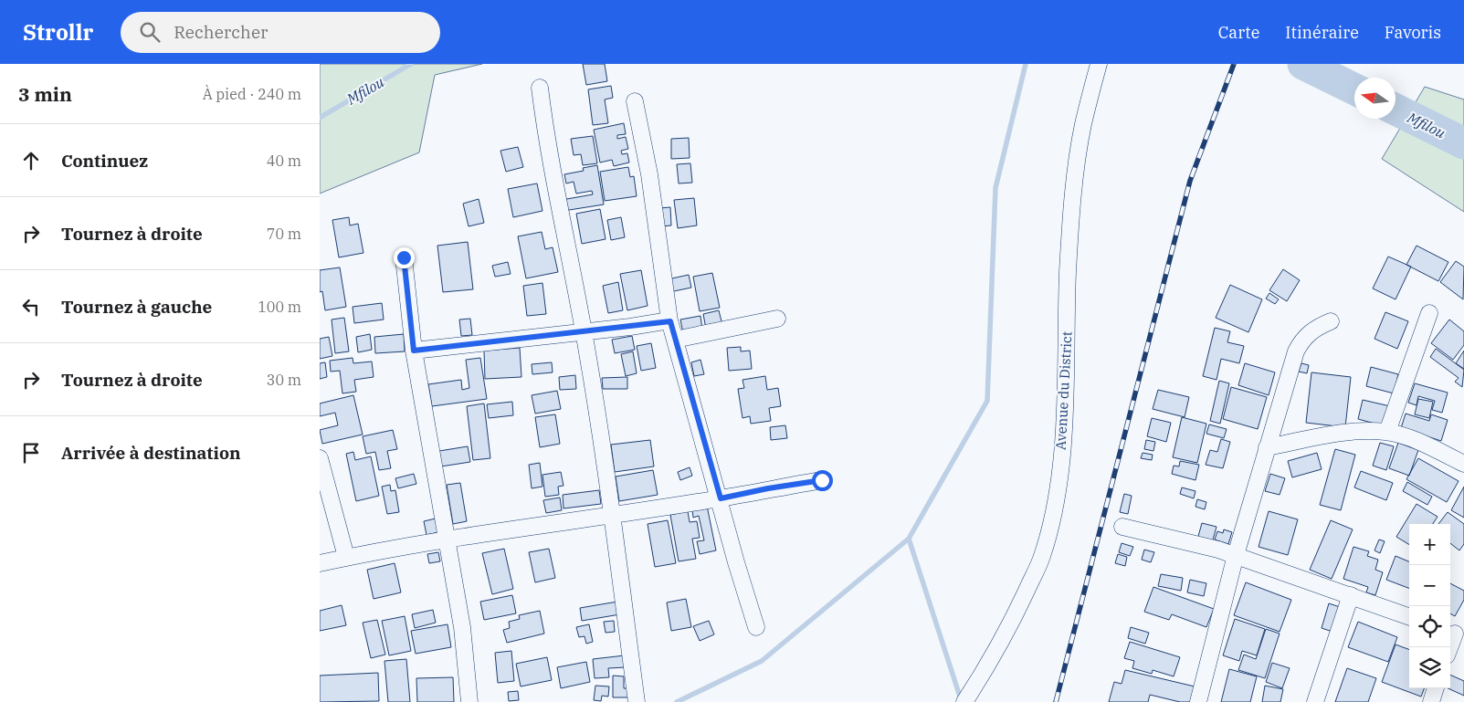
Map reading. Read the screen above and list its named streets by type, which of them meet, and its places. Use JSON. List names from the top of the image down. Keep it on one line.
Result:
{"streets":{"street":["Avenue du District"]},"water":["Mfilou"],"north":"left","page":{"header":"Strollr","search":"Rechercher","nav":["Carte","Itinéraire","Favoris"],"heading":["3 min","À pied · 240 m"],"list":[["Continuez","40 m"],["Tournez à droite","70 m"],["Tournez à gauche","100 m"],["Tournez à droite","30 m"],"Arrivée à destination"],"map_buttons":["+","−"]}}
